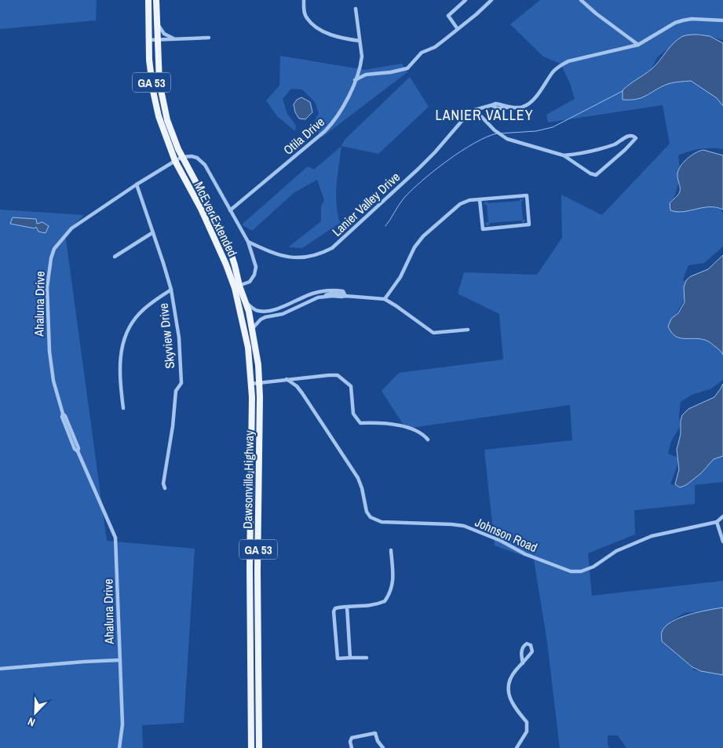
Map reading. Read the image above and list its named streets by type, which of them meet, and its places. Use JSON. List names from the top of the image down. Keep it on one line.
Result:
{"streets":{"main road":["GA 53","McEver Extended","Dawsonville Highway"],"street":["Otila Drive","Lanier Valley Drive","Ahaluna Drive","Skyview Drive","Johnson Road"]},"crossings":[["GA 53","McEver Extended"],["GA 53","Ahaluna Drive"],["McEver Extended","Ahaluna Drive"],["McEver Extended","Dawsonville Highway"],["Ahaluna Drive","Skyview Drive"],["Ahaluna Drive","Dawsonville Highway"]],"districts":["LANIER VALLEY"],"north":"bottom left"}
